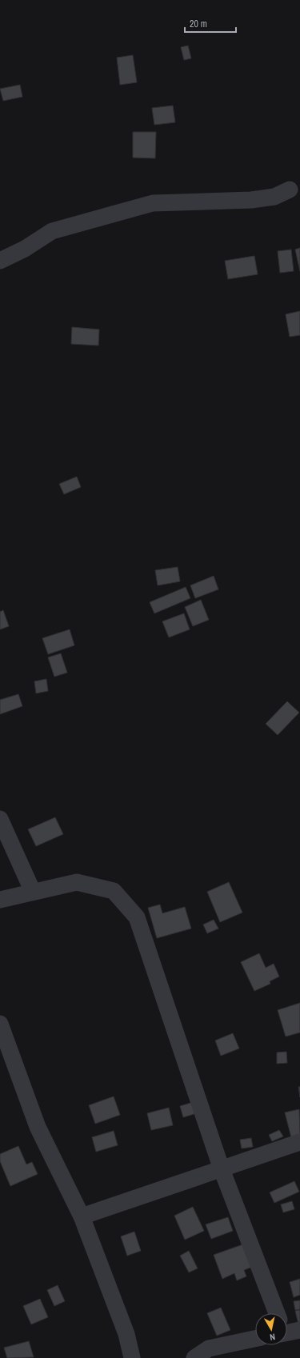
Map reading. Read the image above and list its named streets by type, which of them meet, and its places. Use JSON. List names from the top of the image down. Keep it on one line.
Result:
{"scale_bar":"20 m","north":"bottom"}
